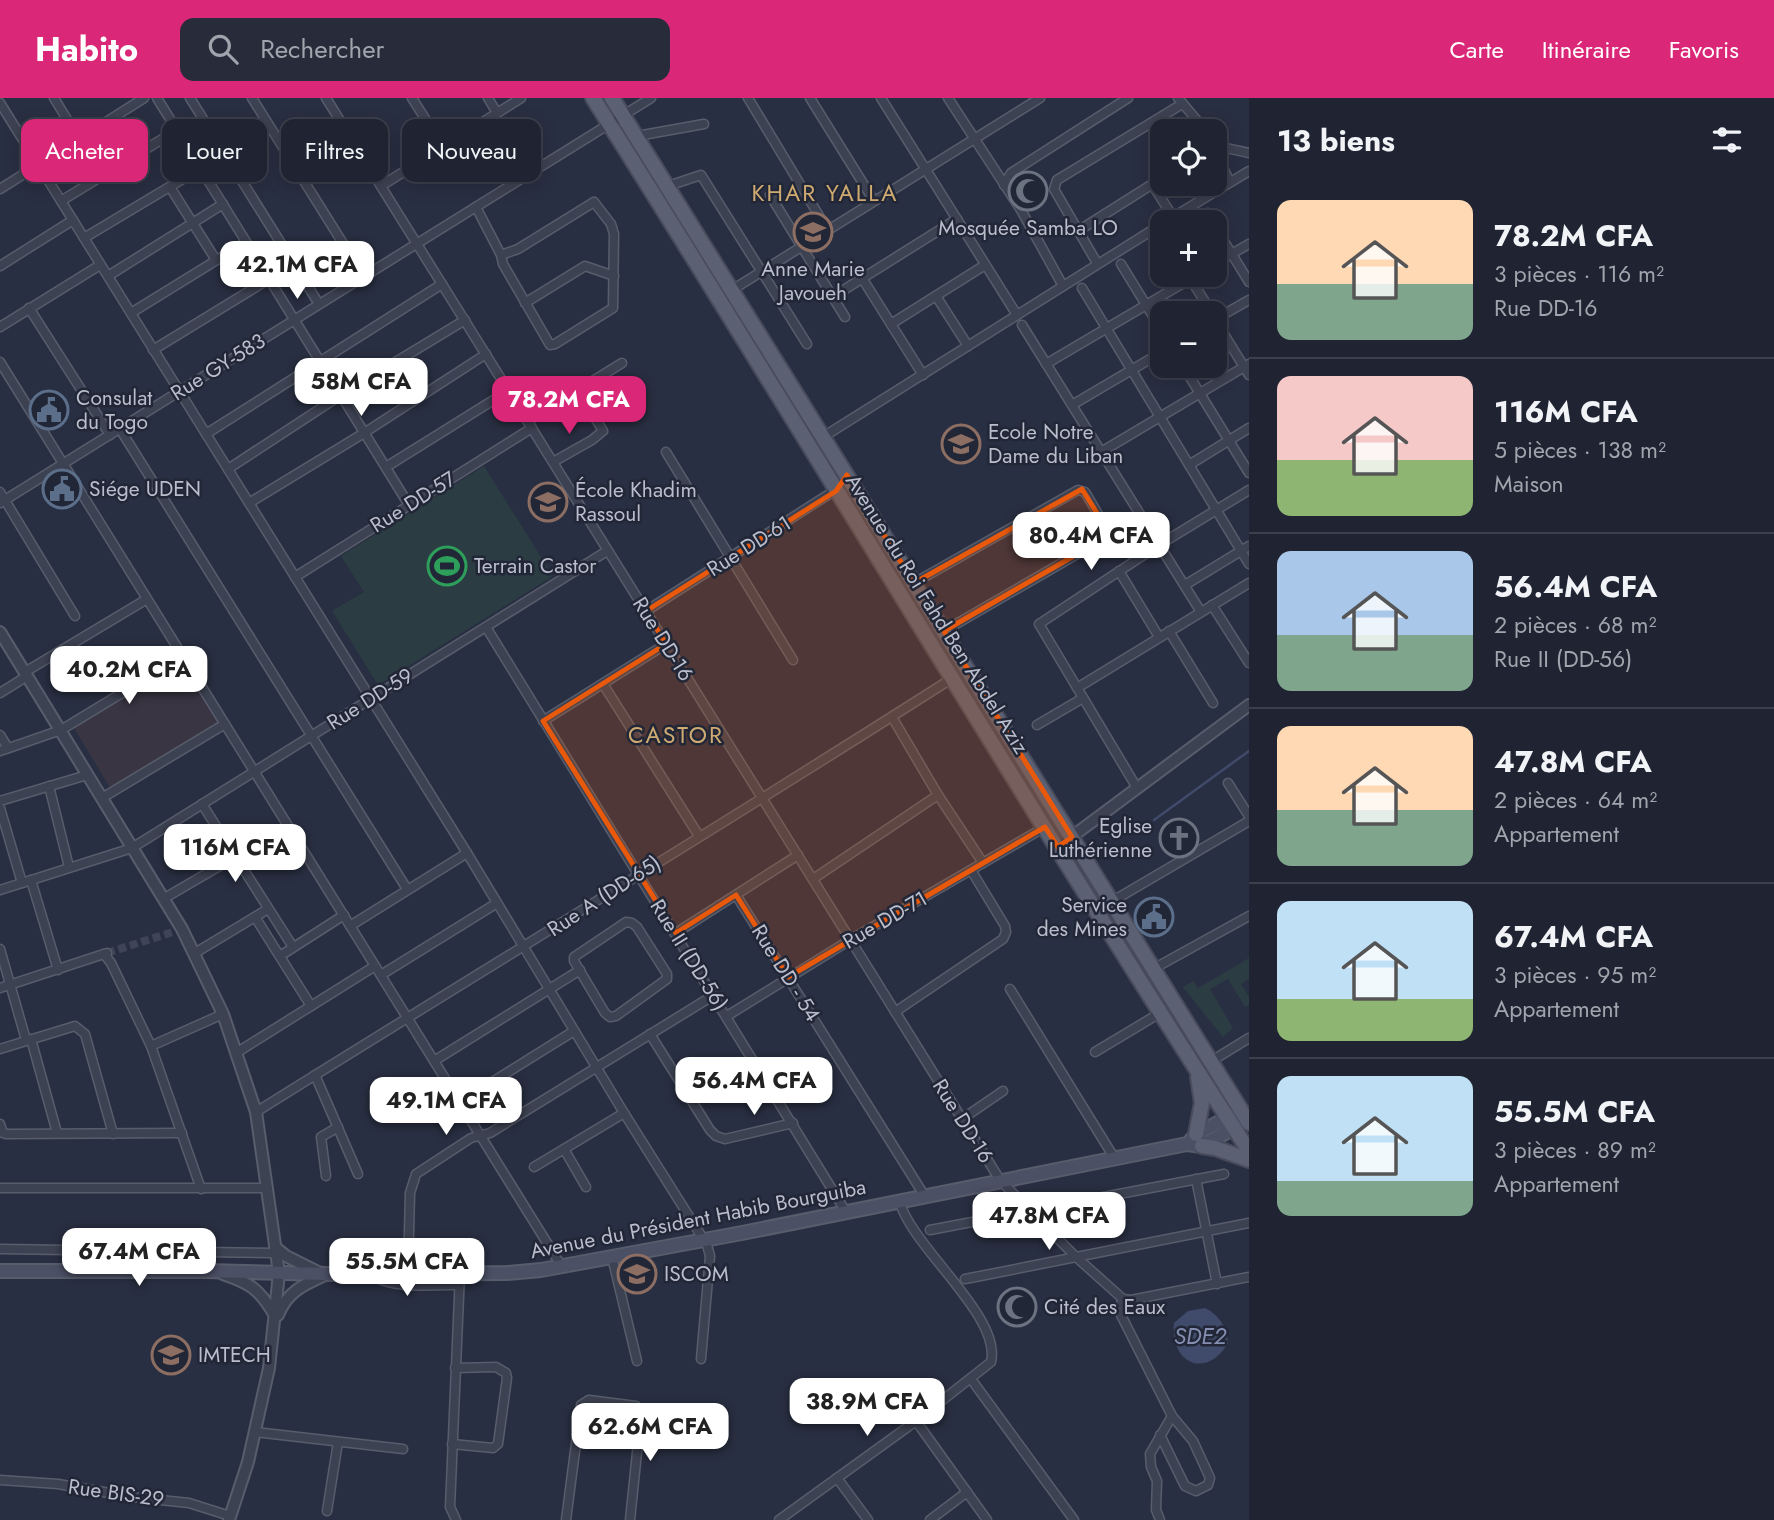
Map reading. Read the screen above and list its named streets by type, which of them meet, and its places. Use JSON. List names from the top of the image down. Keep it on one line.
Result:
{"streets":{"main road":["Avenue du Roi Fahd Ben Abdel Aziz","Avenue du Président Habib Bourguiba"],"street":["Rue GY-583","Rue DD-57","Rue DD-61","Rue DD-16","Rue DD-59","Rue A (DD-65)","Rue DD-71","Rue II (DD-56)","Rue DD - 54","Rue BIS-29"]},"crossings":[["Rue GY-583","Avenue du Roi Fahd Ben Abdel Aziz"],["Rue GY-583","Rue DD-16"],["Rue DD-57","Rue DD-16"],["Rue DD-61","Avenue du Roi Fahd Ben Abdel Aziz"],["Rue DD-61","Rue DD-16"],["Avenue du Roi Fahd Ben Abdel Aziz","Rue A (DD-65)"],["Avenue du Roi Fahd Ben Abdel Aziz","Rue DD-71"],["Avenue du Roi Fahd Ben Abdel Aziz","Avenue du Président Habib Bourguiba"],["Rue DD-16","Rue DD-59"],["Rue DD-16","Rue A (DD-65)"],["Rue DD-16","Rue DD-71"],["Rue DD-16","Avenue du Président Habib Bourguiba"],["Rue DD-59","Rue II (DD-56)"],["Rue A (DD-65)","Rue II (DD-56)"],["Rue DD-71","Rue II (DD-56)"],["Rue DD-71","Rue DD - 54"],["Rue II (DD-56)","Avenue du Président Habib Bourguiba"],["Rue DD - 54","Avenue du Président Habib Bourguiba"]],"districts":["KHAR YALLA","CASTOR"],"water":["SDE2"],"places":{"mosque":["Mosquée Samba LO","Cité des Eaux"],"school or university":["Anne Marie Javoueh","Ecole Notre Dame du Liban","École Khadim Rassoul","ISCOM","IMTECH"],"public building":["Consulat du Togo","Siége UDEN","Service des Mines"],"sports":["Terrain Castor"],"church":["Eglise Luthérienne"]},"page":{"header":"Habito","search":"Rechercher","nav":["Carte","Itinéraire","Favoris"],"heading":"13 biens","map_buttons":["+","−"],"chip":["Acheter","Louer","Filtres","Nouveau"],"list":[{"name":"78.2M CFA","note":"3 pièces · 116 m² · Rue DD-16"},{"name":"116M CFA","note":"5 pièces · 138 m² · Maison"},{"name":"56.4M CFA","note":"2 pièces · 68 m² · Rue II (DD-56)"},{"name":"47.8M CFA","note":"2 pièces · 64 m² · Appartement"},{"name":"67.4M CFA","note":"3 pièces · 95 m² · Appartement"},{"name":"55.5M CFA","note":"3 pièces · 89 m² · Appartement"}],"price":["42.1M CFA","58M CFA","78.2M CFA","80.4M CFA","40.2M CFA","116M CFA","56.4M CFA","49.1M CFA","47.8M CFA","67.4M CFA","55.5M CFA","38.9M CFA","62.6M CFA"]}}
